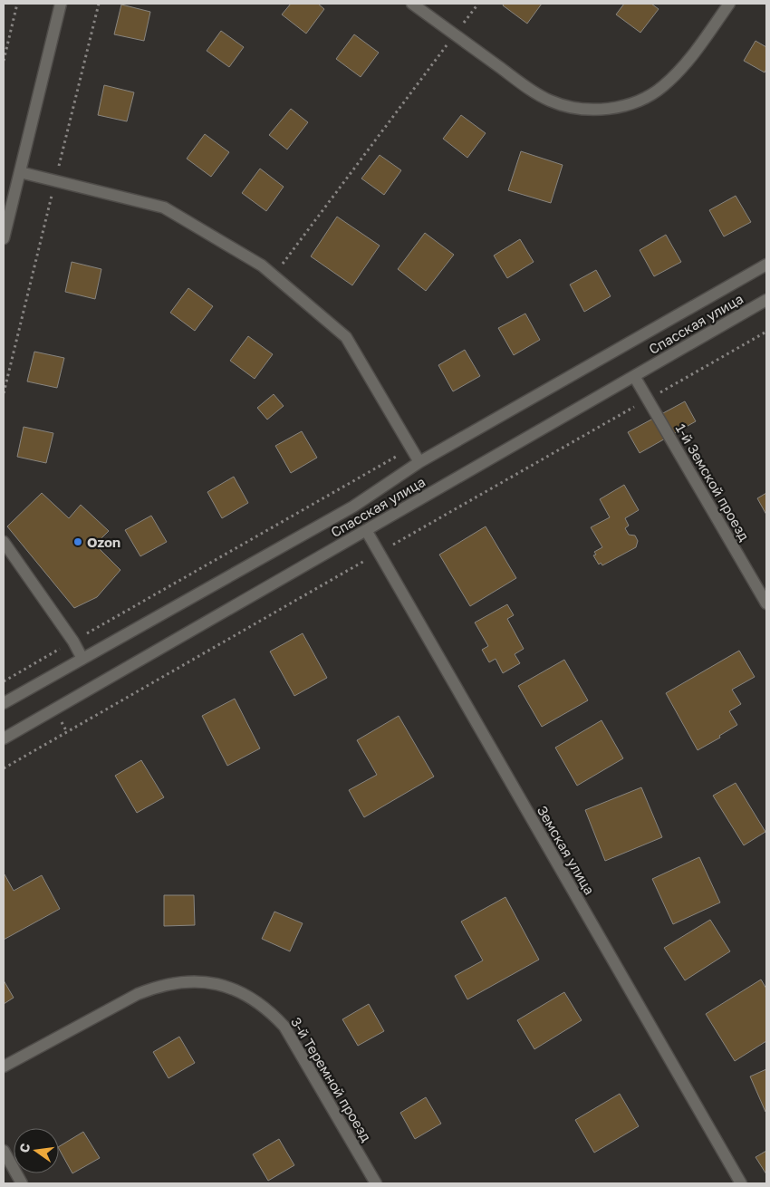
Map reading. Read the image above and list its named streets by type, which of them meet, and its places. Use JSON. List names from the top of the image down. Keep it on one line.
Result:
{"streets":{"street":["Спасская улица","1-й Земской проезд","Земская улица","3-й Теремной проезд"]},"crossings":[["Спасская улица","1-й Земской проезд"],["Спасская улица","Земская улица"]],"places":["Ozon"],"north":"left"}
